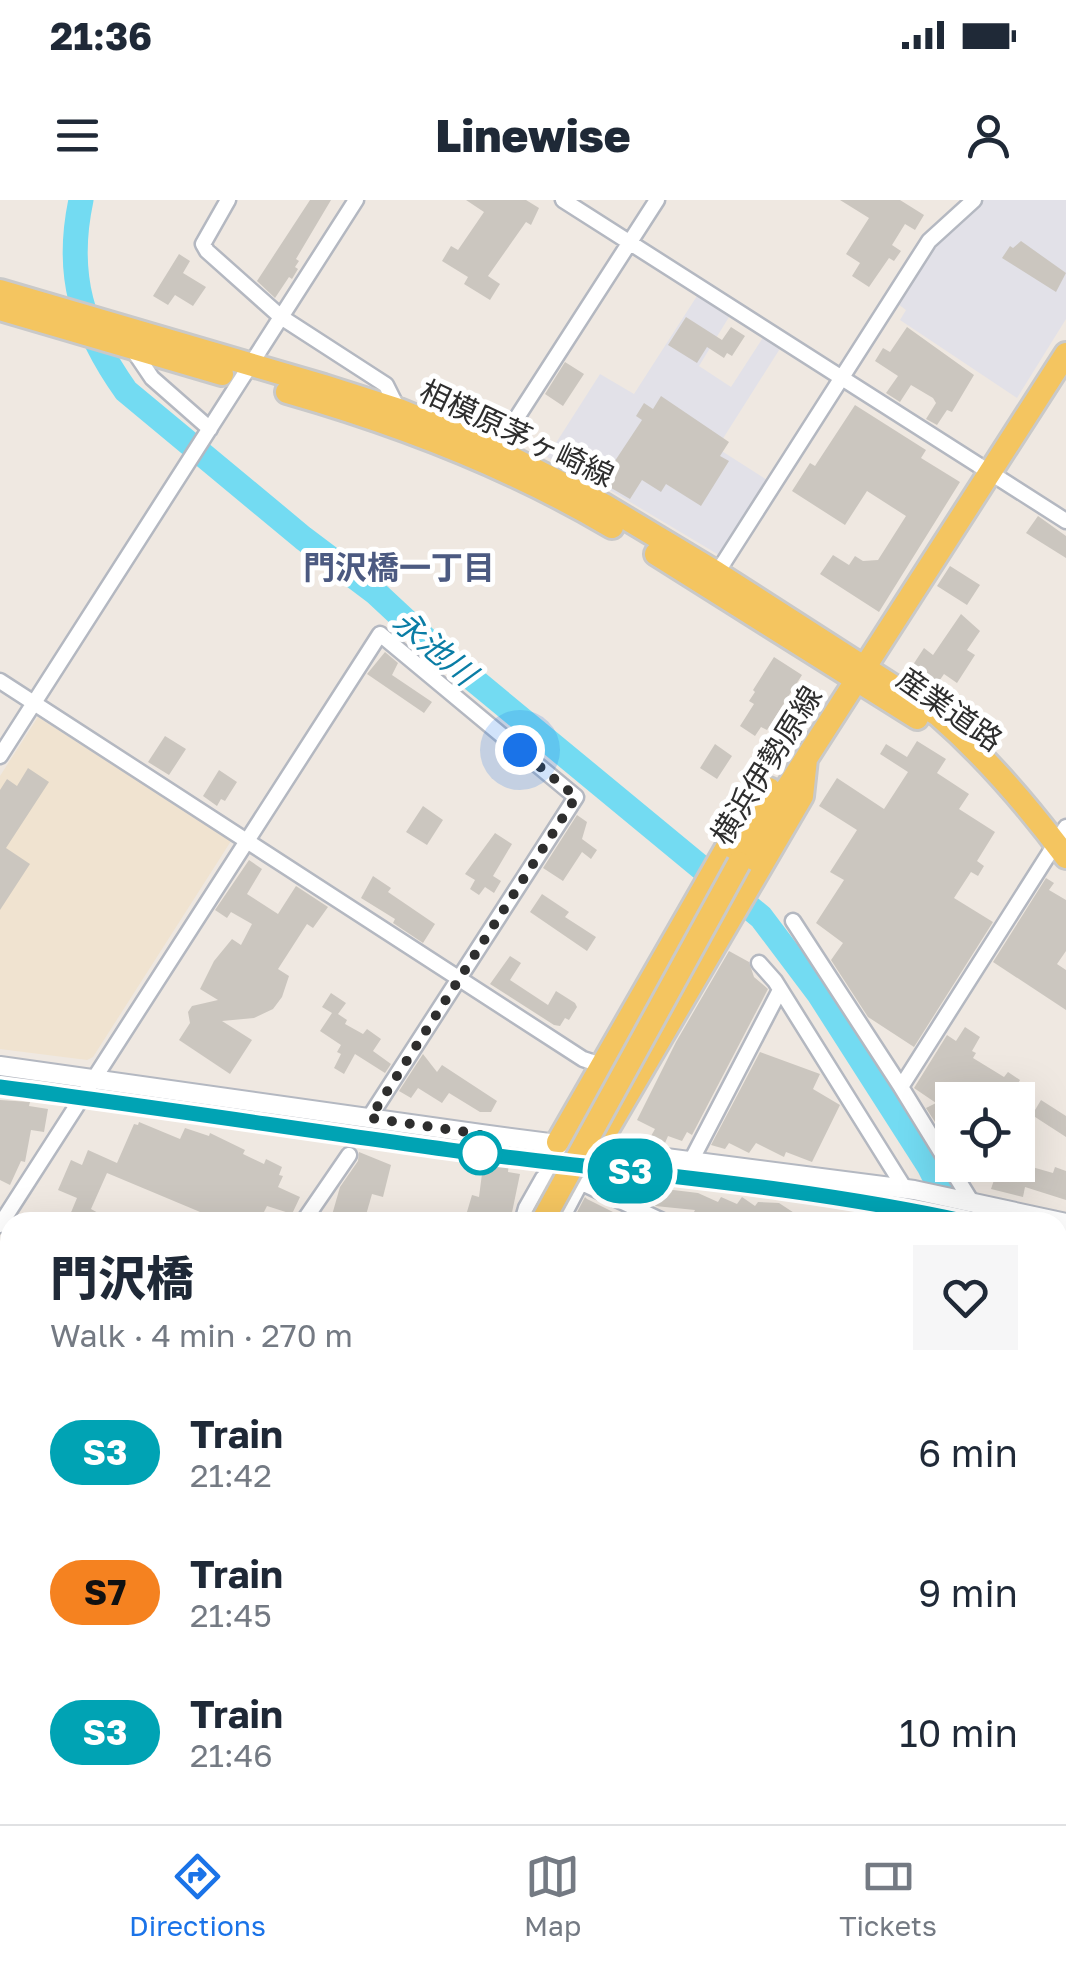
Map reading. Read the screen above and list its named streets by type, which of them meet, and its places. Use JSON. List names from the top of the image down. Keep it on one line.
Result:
{"streets":{"main road":["相模原茅ヶ崎線","産業道路","横浜伊勢原線"]},"crossings":[["相模原茅ヶ崎線","産業道路"],["相模原茅ヶ崎線","横浜伊勢原線"],["産業道路","横浜伊勢原線"]],"districts":["門沢橋一丁目"],"water":["永池川"],"page":{"status":"21:36","header":"Linewise","on_map":"S3","heading":["門沢橋","Walk · 4 min · 270 m"],"list":[{"mark":"S3","name":"Train","note":"21:42","value":"6 min"},{"mark":"S7","name":"Train","note":"21:45","value":"9 min"},{"mark":"S3","name":"Train","note":"21:46","value":"10 min"}],"tabs":["Directions","Map","Tickets"]}}
